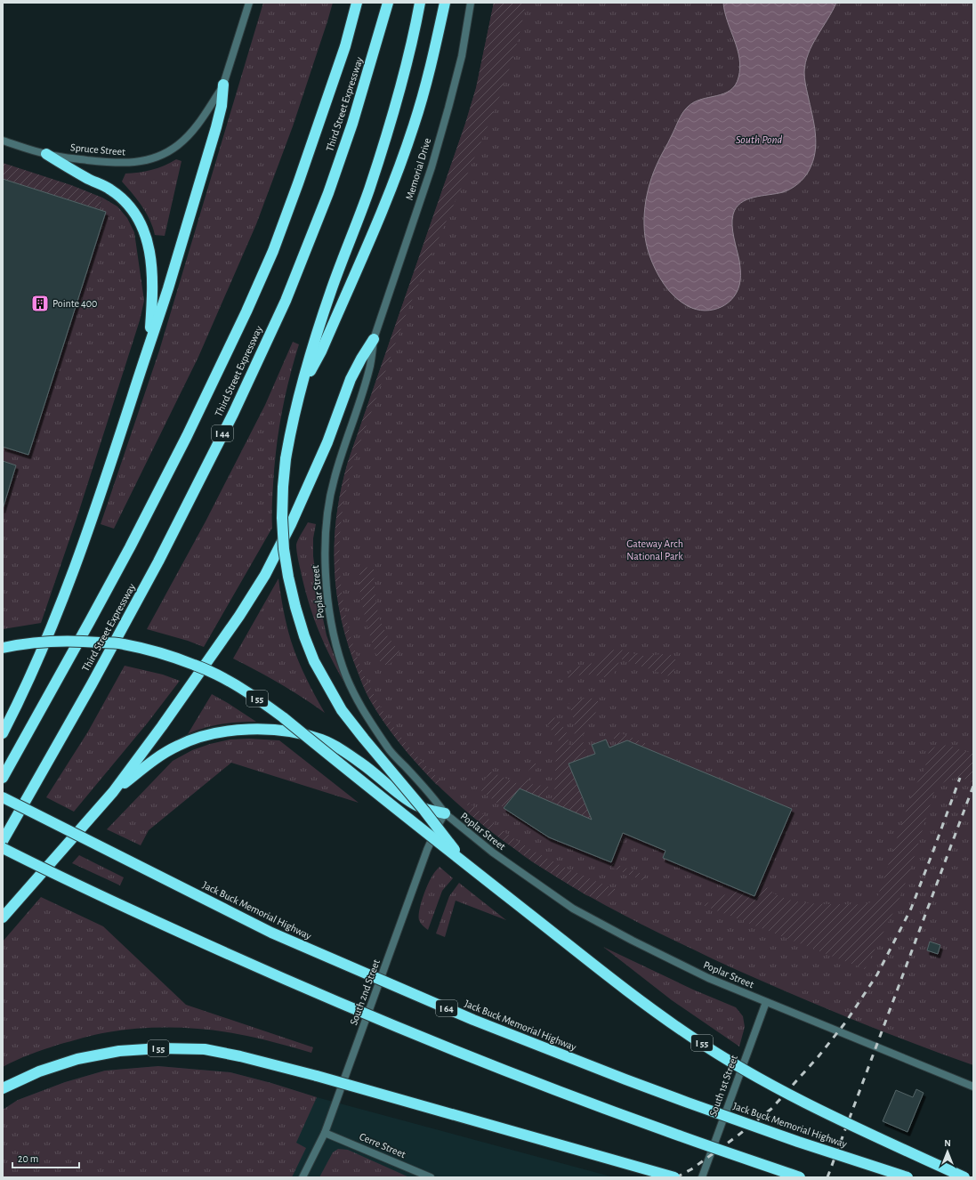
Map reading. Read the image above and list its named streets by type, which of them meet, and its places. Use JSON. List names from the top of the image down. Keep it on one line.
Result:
{"streets":{"highway":["Third Street Expressway","I 44","I 55","Jack Buck Memorial Highway","I 64"],"street":["Spruce Street","Memorial Drive","Poplar Street","South 2nd Street","South 1st Street","Cerre Street"]},"crossings":[["Memorial Drive","Poplar Street"],["Poplar Street","South 2nd Street"],["Poplar Street","South 1st Street"],["South 2nd Street","Cerre Street"]],"water":["South Pond"],"parks":["Gateway Arch National Park"],"places":{"building":["Pointe 400"]},"scale_bar":"20 m","north":"top"}
